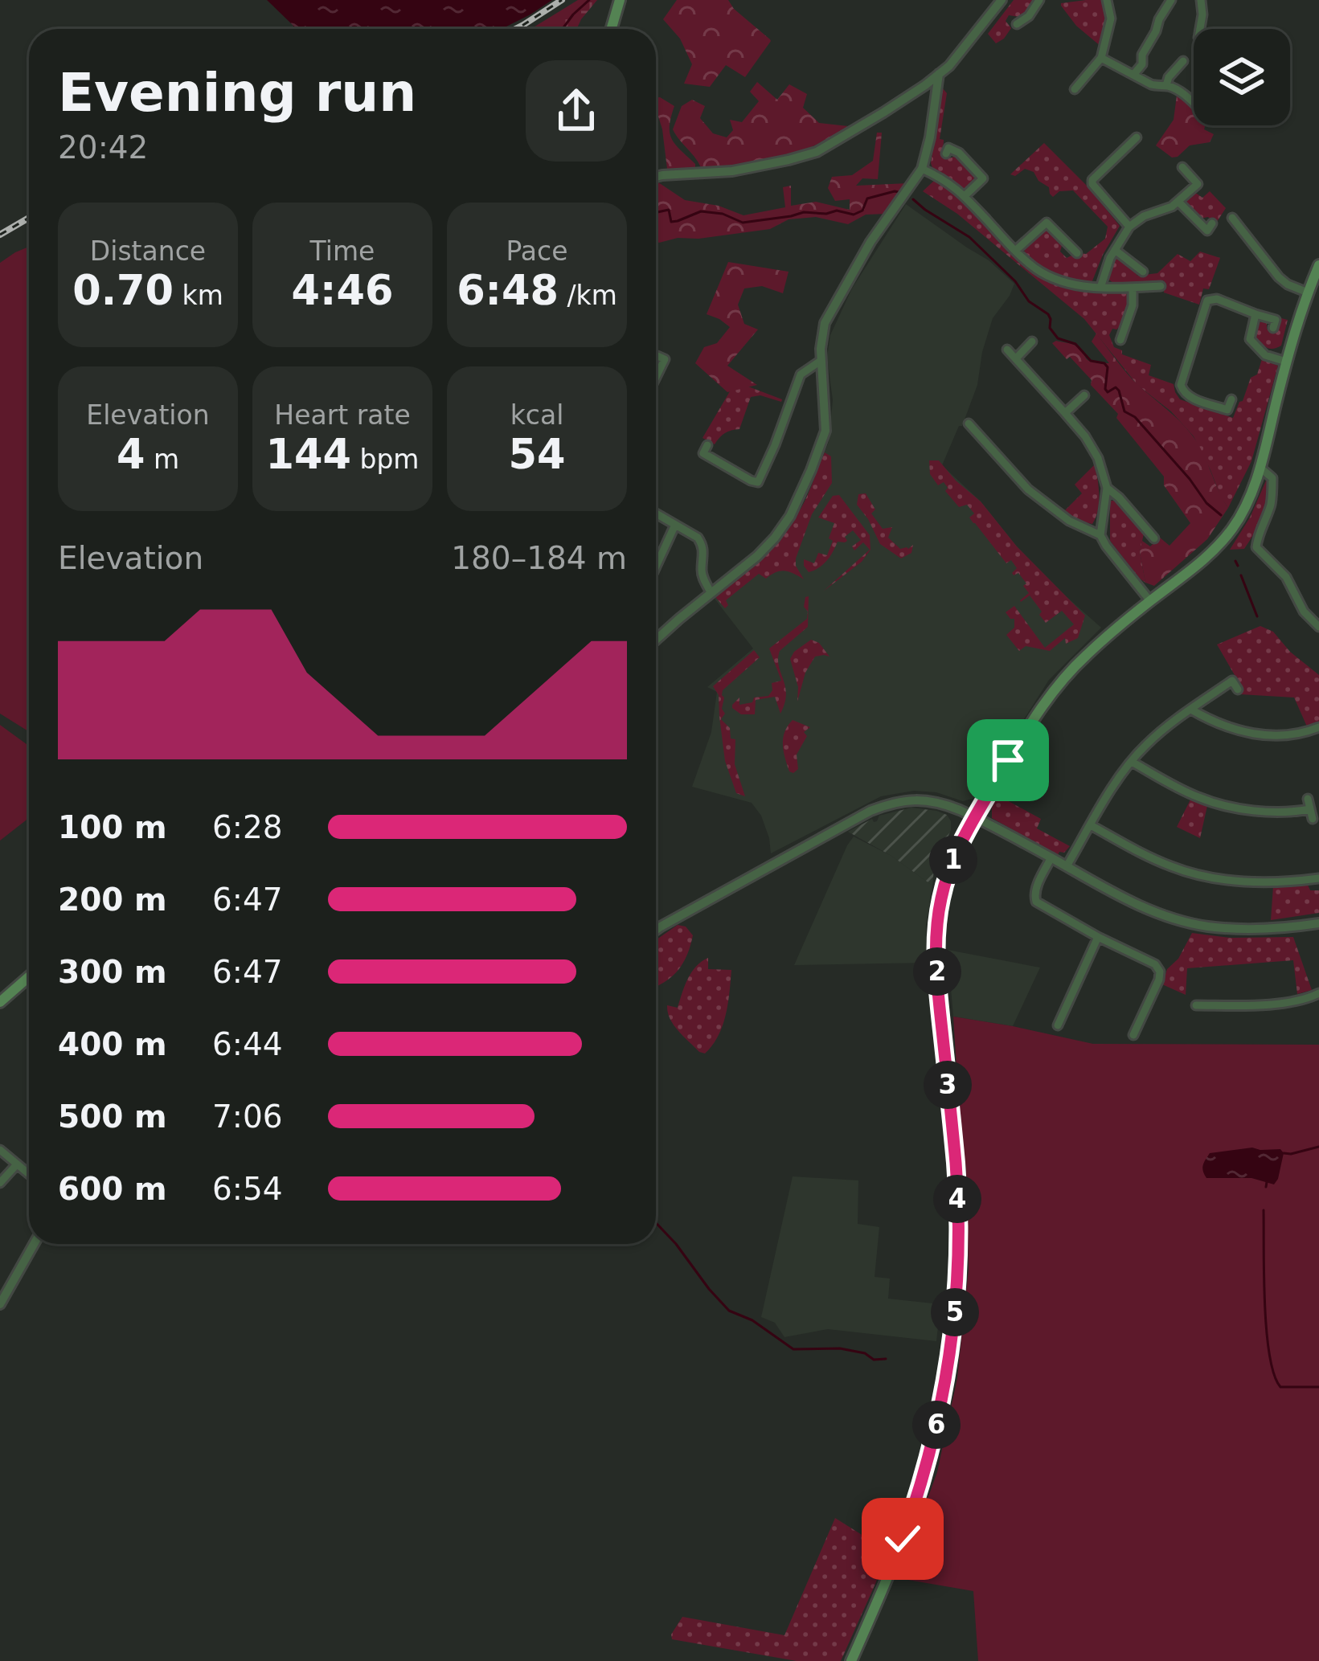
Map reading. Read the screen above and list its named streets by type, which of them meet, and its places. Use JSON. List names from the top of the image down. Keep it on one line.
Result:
{"page":{"heading":["Evening run","20:42"],"stats":[["Distance","0.70 km"],["Time","4:46"],["Pace","6:48 /km"],["Elevation","4 m"],["Heart rate","144 bpm"],["kcal","54"]],"chart":["Elevation","180–184 m"],"list":[{"name":"100 m","note":"6:28"},{"name":"200 m","note":"6:47"},{"name":"300 m","note":"6:47"},{"name":"400 m","note":"6:44"},{"name":"500 m","note":"7:06"},{"name":"600 m","note":"6:54"}],"pins":["1","2","3","4","5","6"]}}
